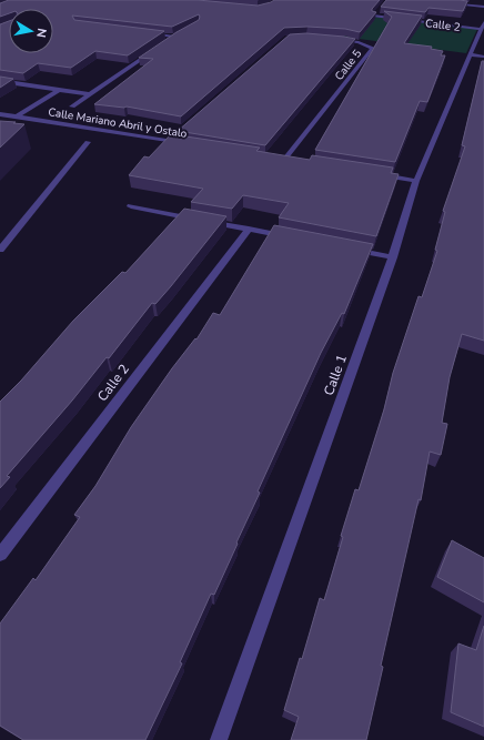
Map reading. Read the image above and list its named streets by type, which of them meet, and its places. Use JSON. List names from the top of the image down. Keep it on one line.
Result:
{"streets":{"street":["Calle 2","Calle 5","Calle Mariano Abril y Ostalo","Calle 1"]},"crossings":[["Calle 2","Calle 1"]],"north":"right"}
